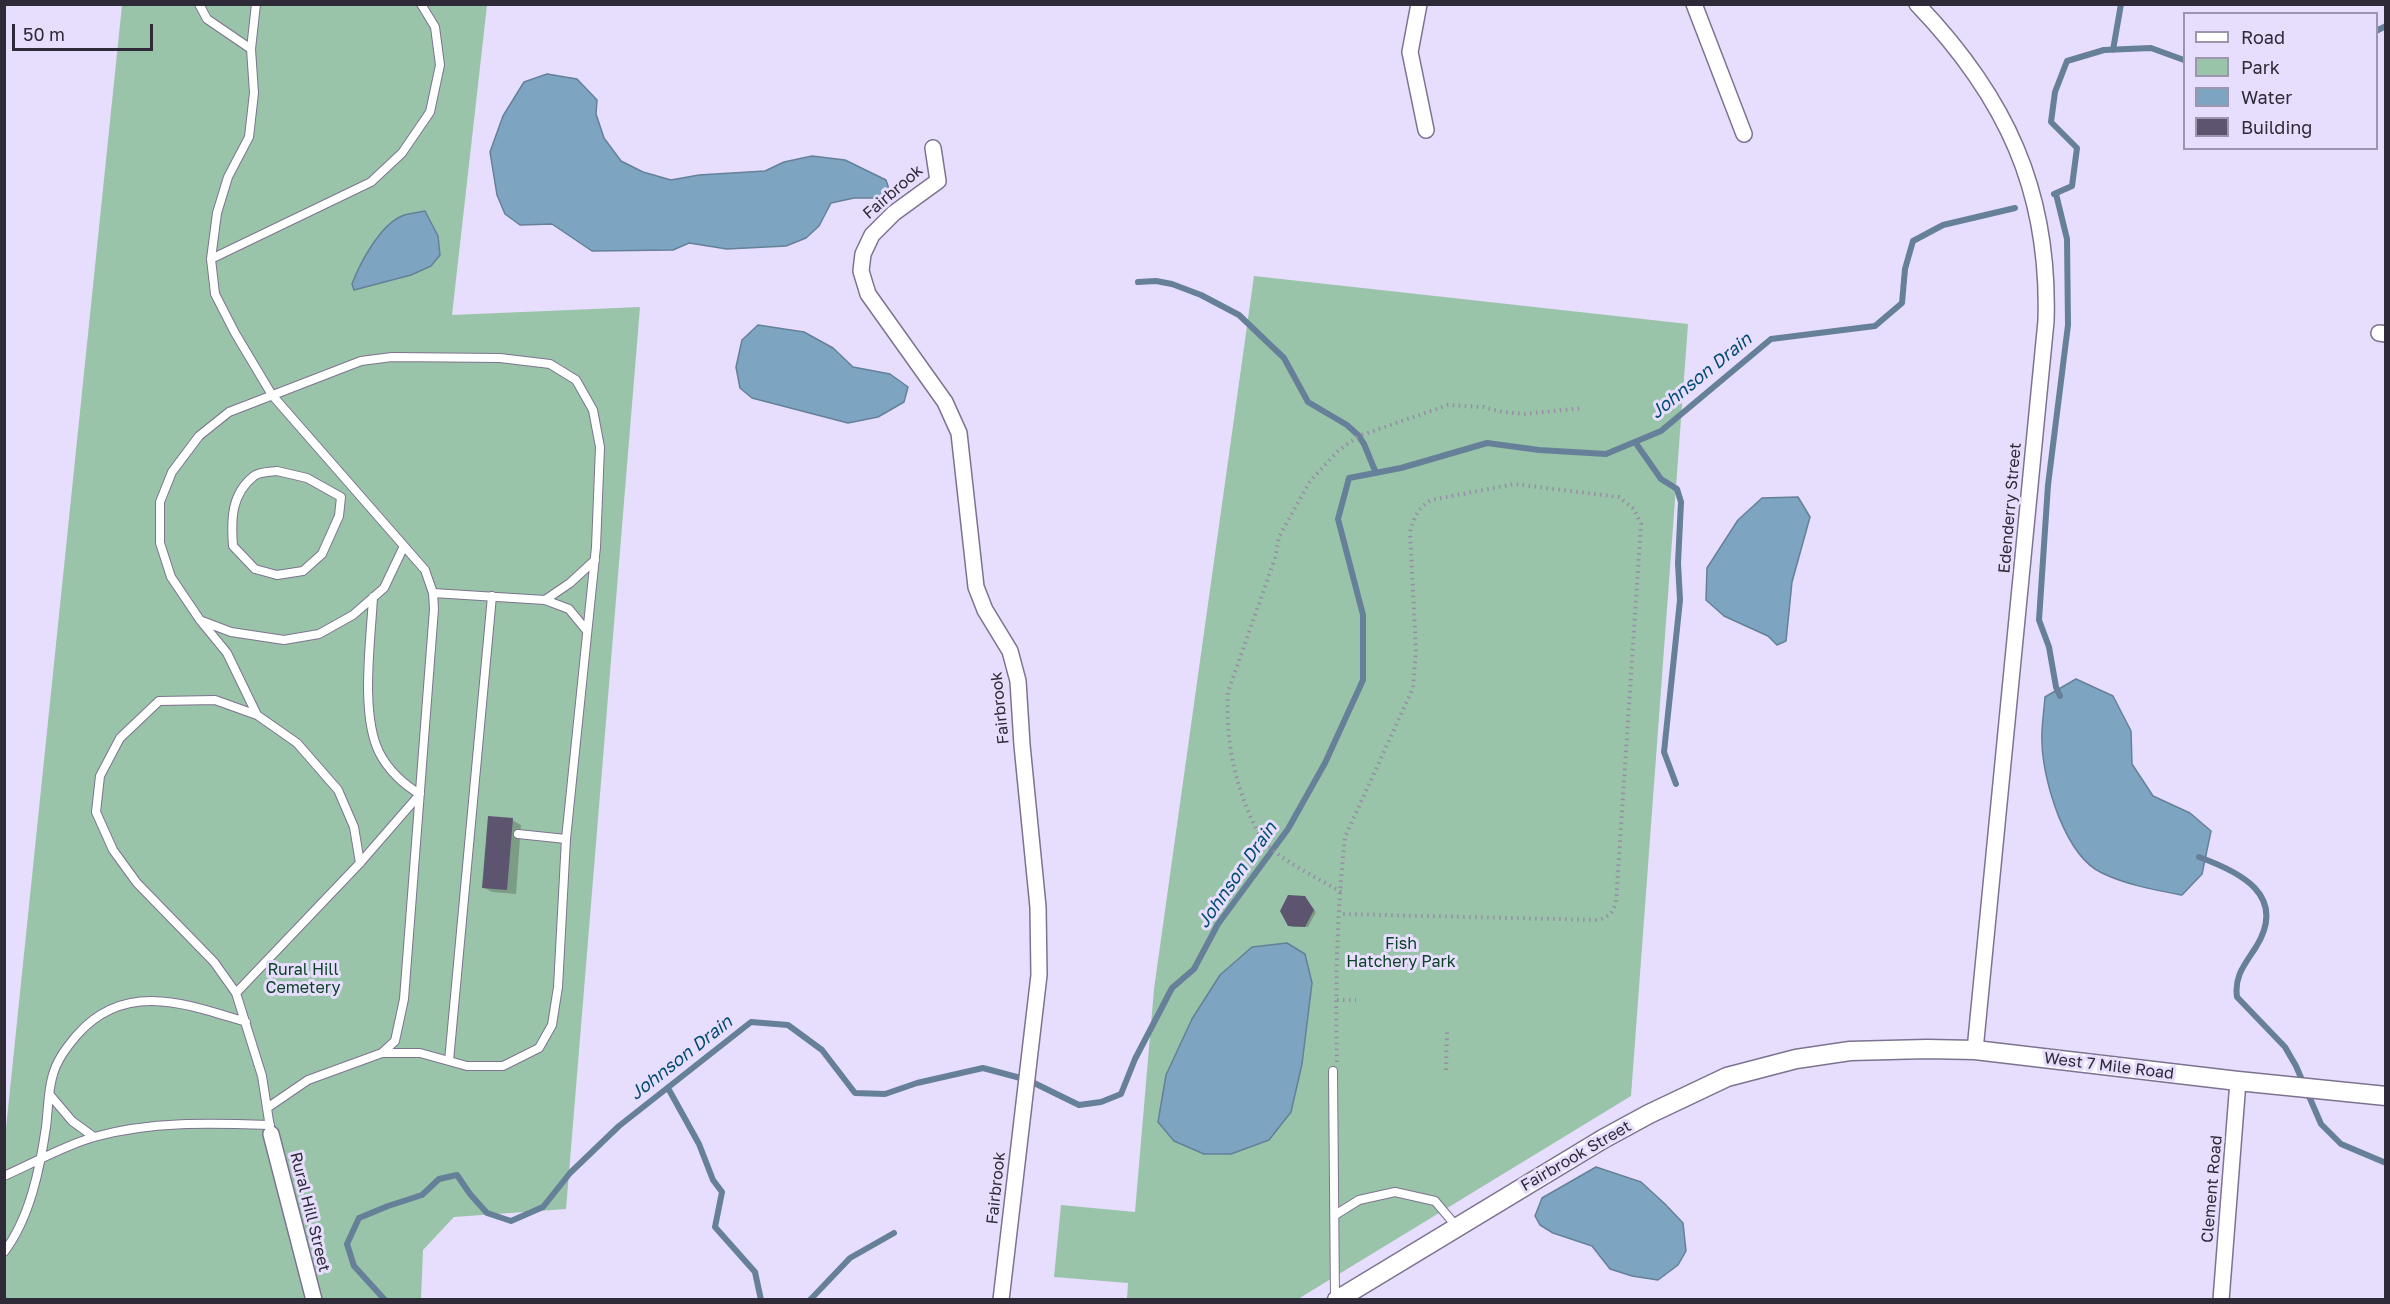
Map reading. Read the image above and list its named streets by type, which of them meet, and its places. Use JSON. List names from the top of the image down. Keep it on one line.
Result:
{"streets":{"street":["Fairbrook","Edenderry Street","West 7 Mile Road","Fairbrook Street","Clement Road","Rural Hill Street"]},"crossings":[["Edenderry Street","West 7 Mile Road"],["West 7 Mile Road","Fairbrook Street"],["West 7 Mile Road","Clement Road"]],"water":["Johnson Drain"],"parks":["Fish Hatchery Park","Rural Hill Cemetery"],"legend":["Road","Park","Water","Building"],"scale_bar":"50 m"}
